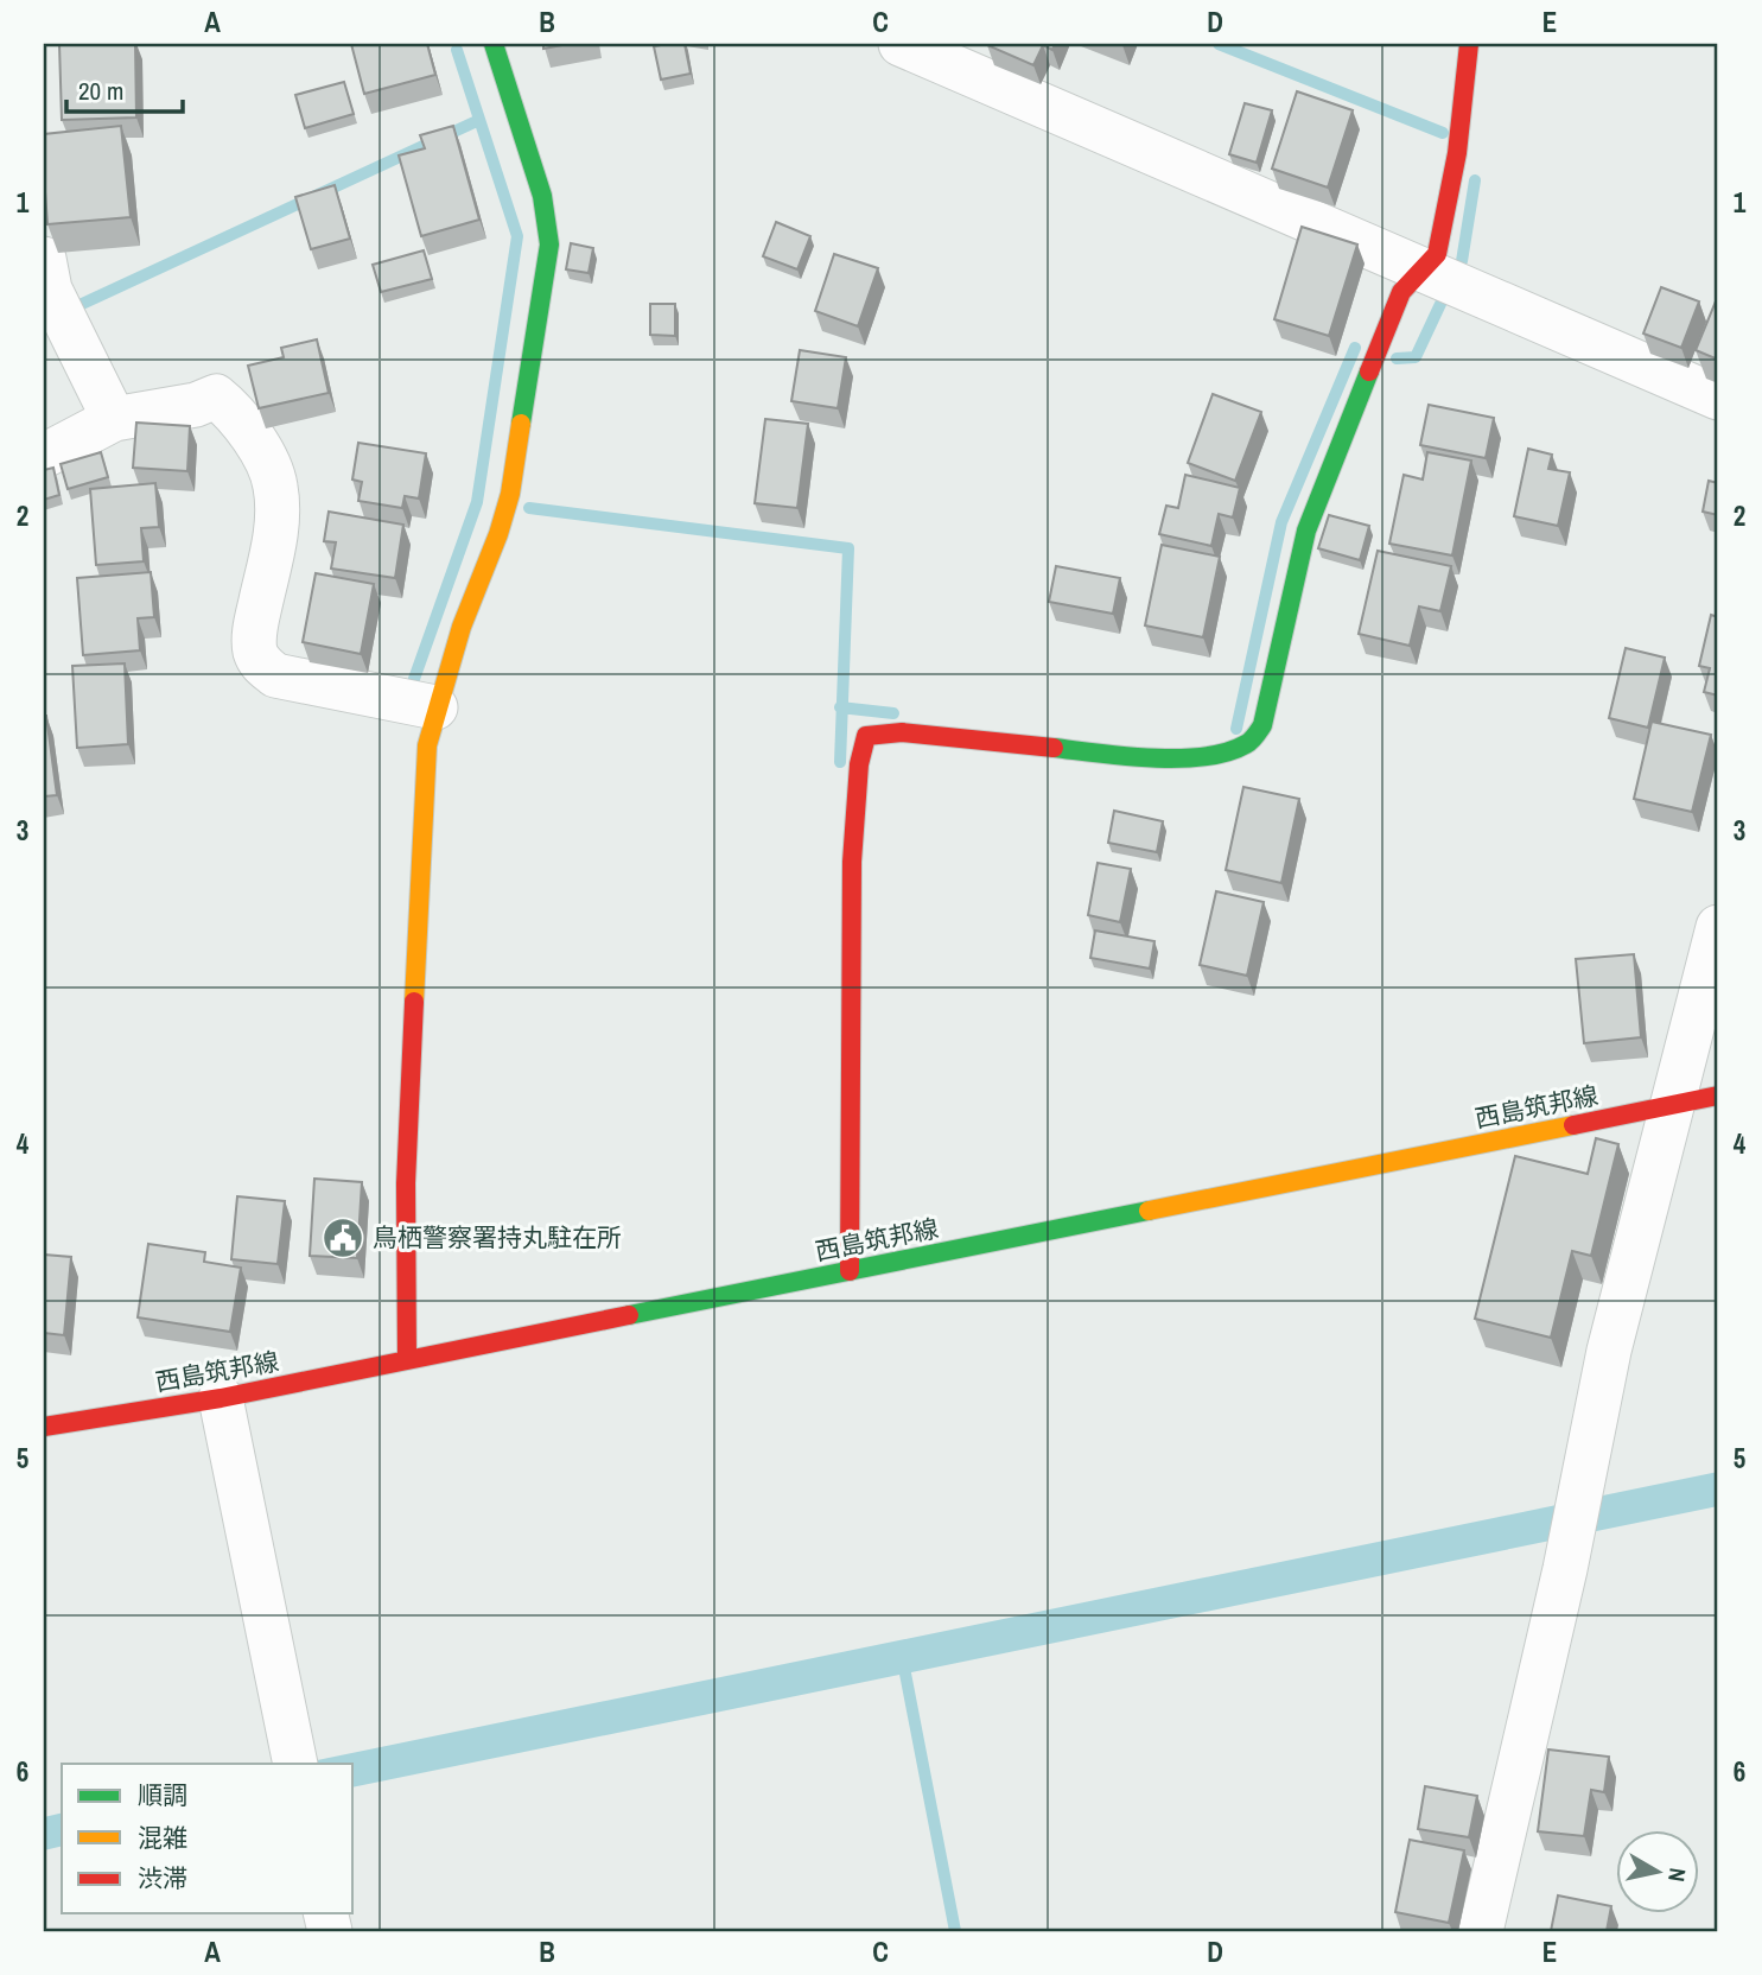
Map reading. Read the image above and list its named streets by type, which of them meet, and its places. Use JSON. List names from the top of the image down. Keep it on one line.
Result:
{"streets":{"street":["西島筑邦線"]},"places":{"public building":["鳥栖警察署持丸駐在所"]},"legend":["順調","混雑","渋滞"],"scale_bar":"20 m","north":"right","grid":{"columns":["A","B","C","D","E"],"rows":["1","2","3","4","5","6"]}}
